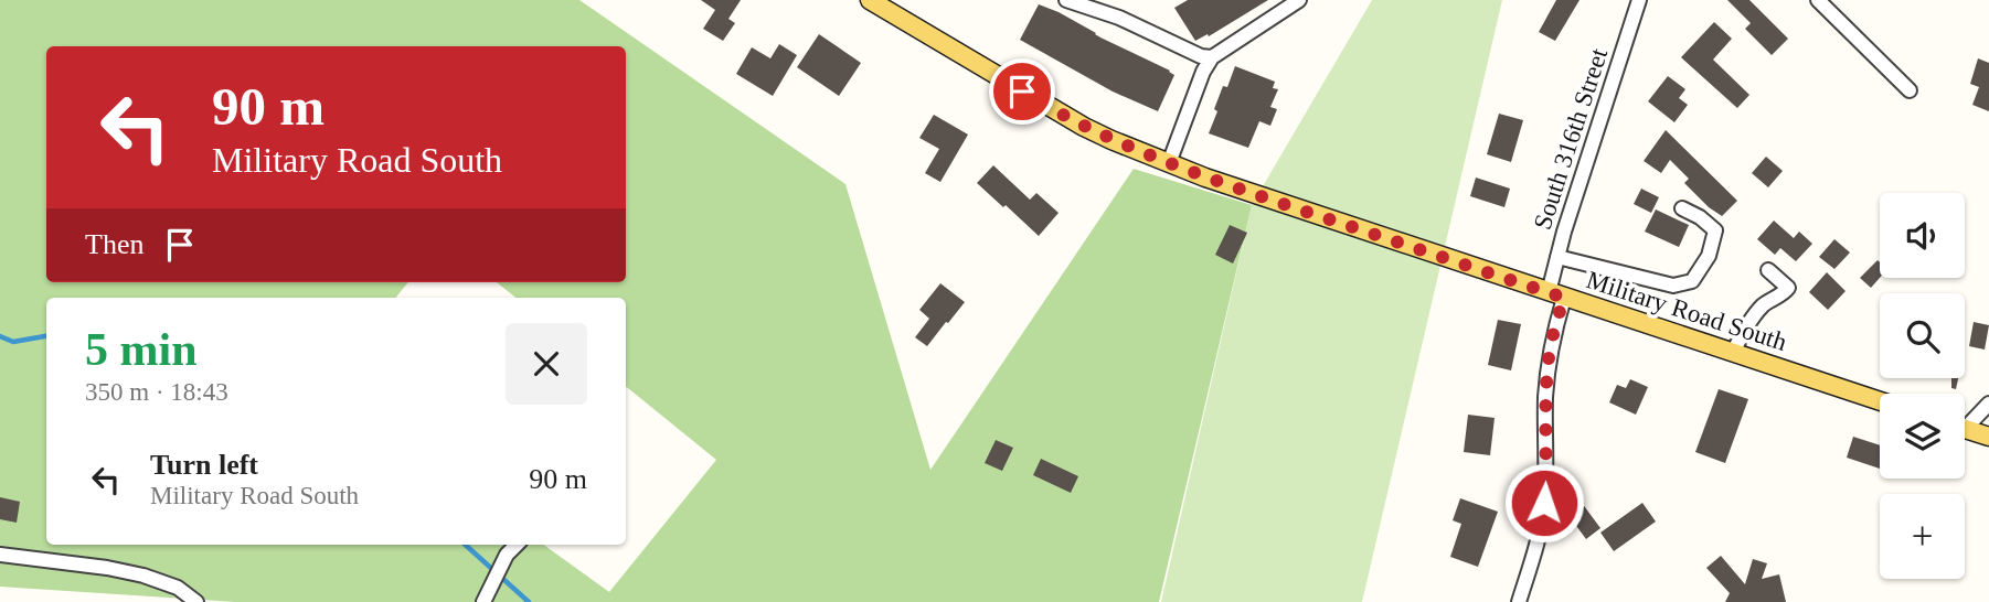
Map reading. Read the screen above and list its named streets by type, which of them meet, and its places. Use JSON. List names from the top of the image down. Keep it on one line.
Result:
{"streets":{"main road":["Military Road South"],"street":["South 316th Street"]},"crossings":[["South 316th Street","Military Road South"]],"page":{"turn":["90 m","Military Road South"],"map_buttons":"+","then":"Then","heading":["5 min","350 m · 18:43"],"list":[{"name":"Turn left","note":"Military Road South","value":"90 m"}]}}
